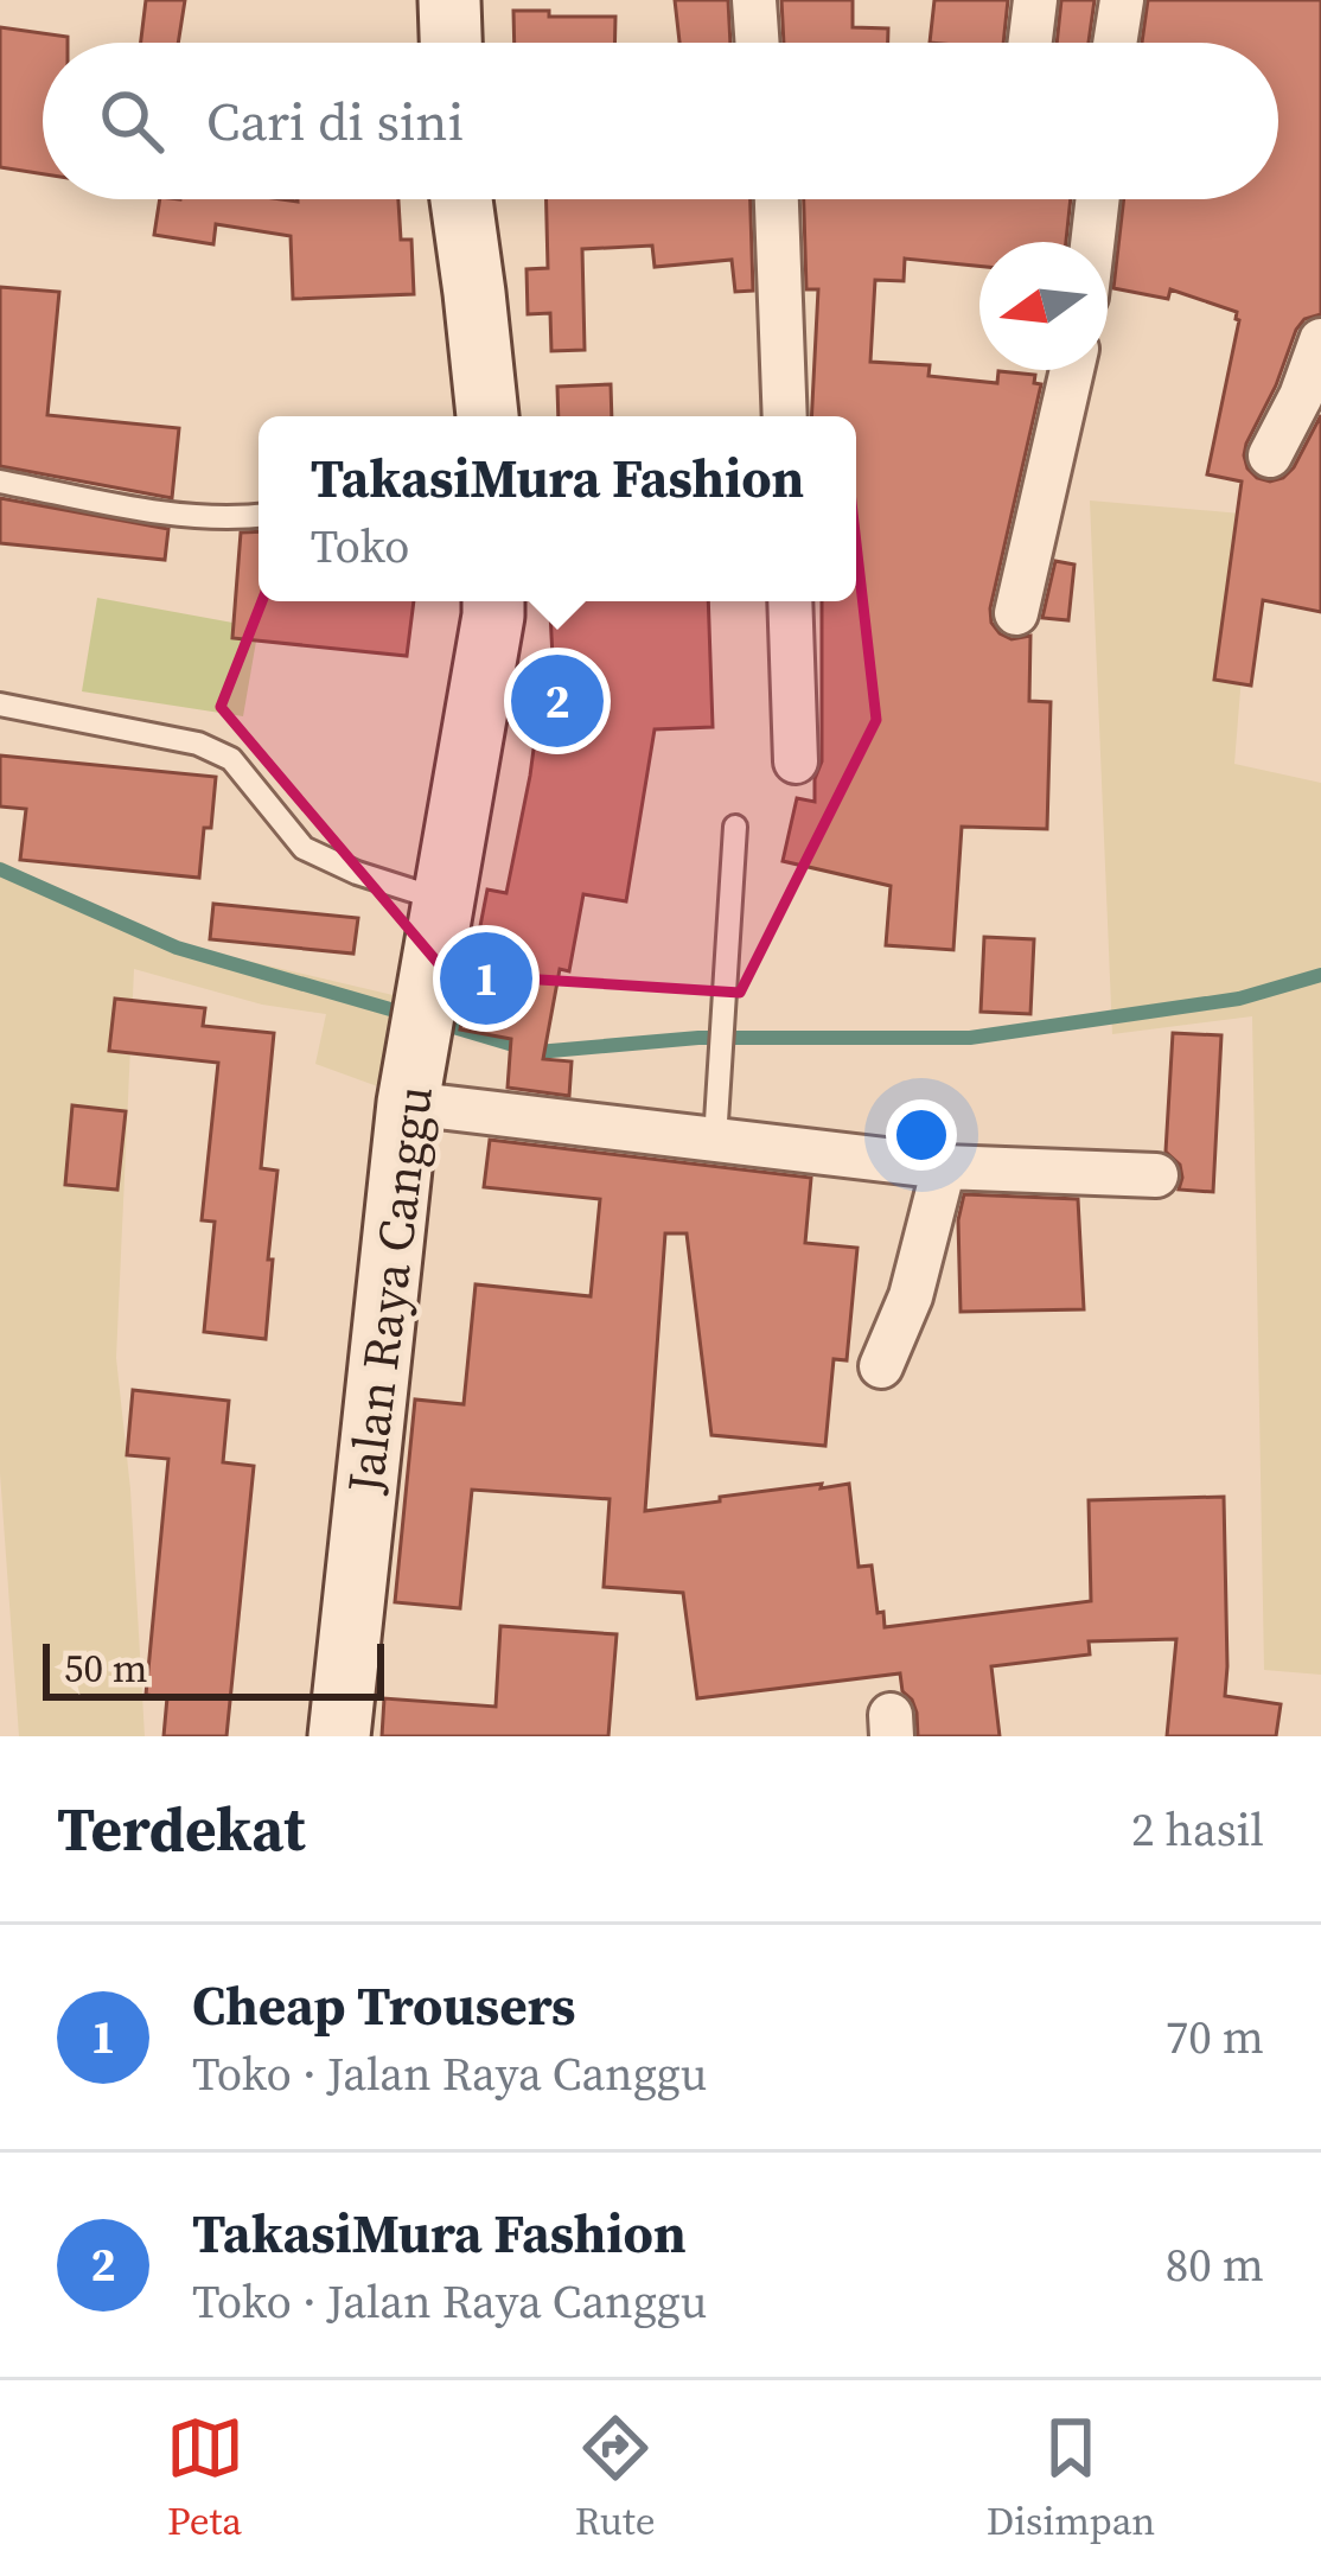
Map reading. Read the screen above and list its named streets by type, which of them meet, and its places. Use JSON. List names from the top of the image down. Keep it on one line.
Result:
{"streets":{"main road":["Jalan Raya Canggu"]},"scale_bar":"50 m","north":"left","page":{"search":"Cari di sini","popup":["TakasiMura Fashion","Toko"],"pins":["2","1"],"scale":"50 m","heading":["Terdekat","2 hasil"],"list":[{"mark":"1","name":"Cheap Trousers","note":"Toko · Jalan Raya Canggu","value":"70 m"},{"mark":"2","name":"TakasiMura Fashion","note":"Toko · Jalan Raya Canggu","value":"80 m"}],"nav":["Peta","Rute","Disimpan"]}}
